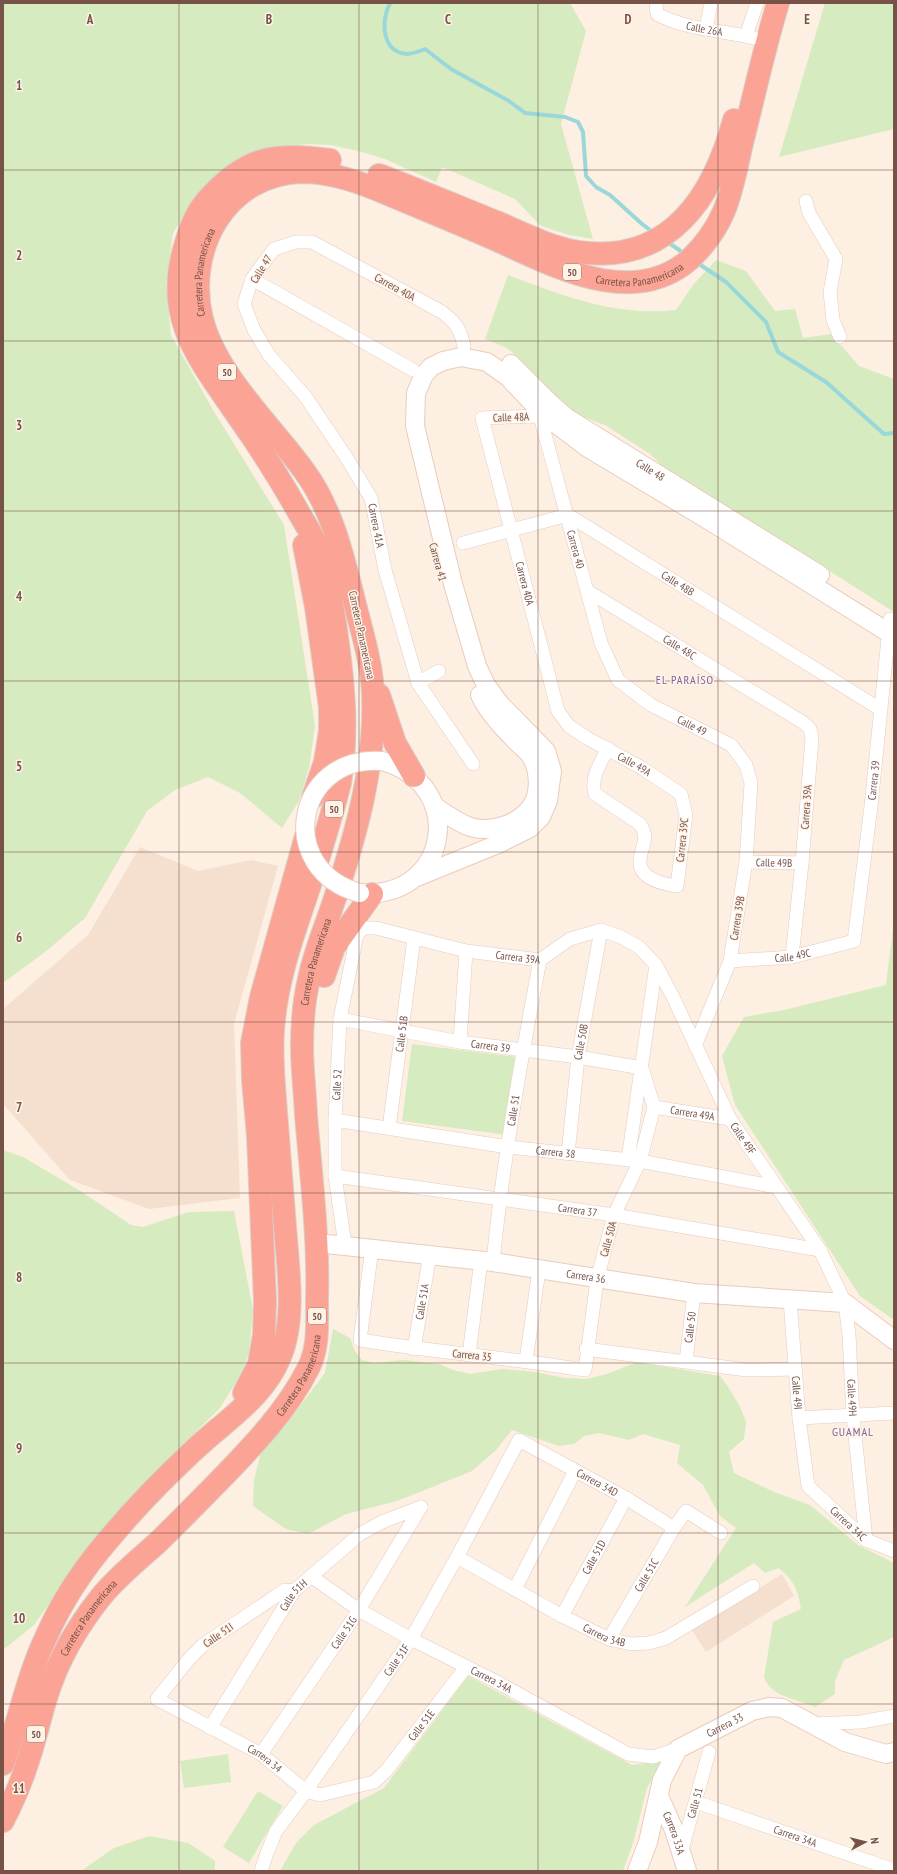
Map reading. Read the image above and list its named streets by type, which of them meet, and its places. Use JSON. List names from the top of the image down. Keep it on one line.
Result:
{"streets":{"highway":["Carretera Panamericana","50"],"main road":["Calle 48","Carrera 41","Carrera 36","Carrera 33","Carrera 33A"],"street":["Calle 26A","Calle 47","Carrera 40A","Calle 48A","Carrera 41A","Carrera 40","Calle 48B","Calle 48C","Calle 49","Calle 49A","Carrera 39","Carrera 39A","Carrera 39C","Calle 49B","Carrera 39B","Calle 49C","Calle 51B","Calle 50B","Calle 52","Calle 51","Carrera 49A","Calle 49F","Carrera 38","Carrera 37","Calle 50A","Calle 51A","Calle 50","Carrera 35","Calle 49I","Calle 49H","Carrera 34D","Carrera 34C","Calle 51D","Calle 51C","Calle 51H","Calle 51G","Carrera 34B","Calle 51I","Calle 51F","Carrera 34A","Calle 51E","Carrera 34"]},"crossings":[["Calle 26A","Carretera Panamericana"],["Calle 47","Carrera 40A"],["Calle 47","Carrera 41A"],["Carrera 40A","Calle 48A"],["Carrera 40A","Calle 48"],["Carrera 40A","Calle 49A"],["Calle 48A","Calle 48"],["Calle 48A","Carrera 40"],["Calle 48","Carrera 40"],["Calle 48","Carrera 41"],["Calle 48","Carrera 39"],["Carrera 40","Calle 48B"],["Carrera 40","Calle 48C"],["Carrera 40","Calle 49"],["Calle 48B","Carrera 39"],["Calle 48C","Carrera 39A"],["Calle 49","Carrera 39B"],["Calle 49A","Carrera 39C"],["Carrera 39","Calle 49C"],["Carrera 39","Calle 51B"],["Carrera 39","Calle 50B"],["Carrera 39","Calle 52"],["Carrera 39","Calle 51"],["Carrera 39","Calle 50A"],["Carrera 39A","Calle 49B"],["Carrera 39A","Calle 49C"],["Carrera 39A","Calle 51B"],["Carrera 39A","Calle 50B"],["Carrera 39A","Calle 52"],["Carrera 39A","Calle 51"],["Calle 49B","Carrera 39B"],["Carrera 39B","Calle 49C"],["Carrera 39B","Calle 49F"],["Calle 51B","Carrera 38"],["Calle 50B","Carrera 38"],["Calle 52","Carrera 38"],["Calle 52","Carrera 37"],["Calle 52","Carrera 36"],["Calle 51","Carrera 38"],["Calle 51","Carrera 37"],["Calle 51","Carrera 36"],["Calle 51","Carrera 35"],["Calle 51","Carrera 34A"],["Calle 51","Carrera 33A"],["Carrera 49A","Calle 49F"],["Calle 49F","Carrera 38"],["Calle 49F","Carrera 37"],["Calle 49F","Calle 50A"],["Calle 49F","Carrera 36"],["Calle 49F","Calle 49H"],["Carrera 38","Calle 50A"],["Carrera 37","Calle 50A"],["Calle 50A","Carrera 36"],["Calle 50A","Carrera 35"],["Carrera 36","Calle 51A"],["Carrera 36","Calle 50"],["Carrera 36","Carrera 35"],["Carrera 36","Calle 49I"],["Carrera 36","Calle 49H"],["Calle 51A","Carrera 35"],["Calle 49I","Carrera 34C"],["Calle 49H","Carrera 34C"],["Carrera 34D","Calle 51D"],["Carrera 34D","Calle 51C"],["Carrera 34D","Calle 51F"],["Calle 51D","Carrera 34B"],["Calle 51C","Carrera 34B"],["Calle 51H","Calle 51G"],["Calle 51H","Calle 51I"],["Calle 51H","Carrera 34A"],["Calle 51H","Carrera 34"],["Calle 51G","Carrera 34A"],["Calle 51G","Carrera 34"],["Carrera 34B","Calle 51F"],["Calle 51I","Carrera 34"],["Calle 51F","Carrera 34A"],["Calle 51F","Calle 51E"],["Calle 51F","Carrera 34"],["Carrera 34A","Calle 51E"],["Carrera 34A","Carrera 33"],["Calle 51E","Carrera 34"]],"districts":["EL PARAÍSO","GUAMAL"],"north":"right","grid":{"columns":["A","B","C","D","E"],"rows":["1","2","3","4","5","6","7","8","9","10","11"]}}
